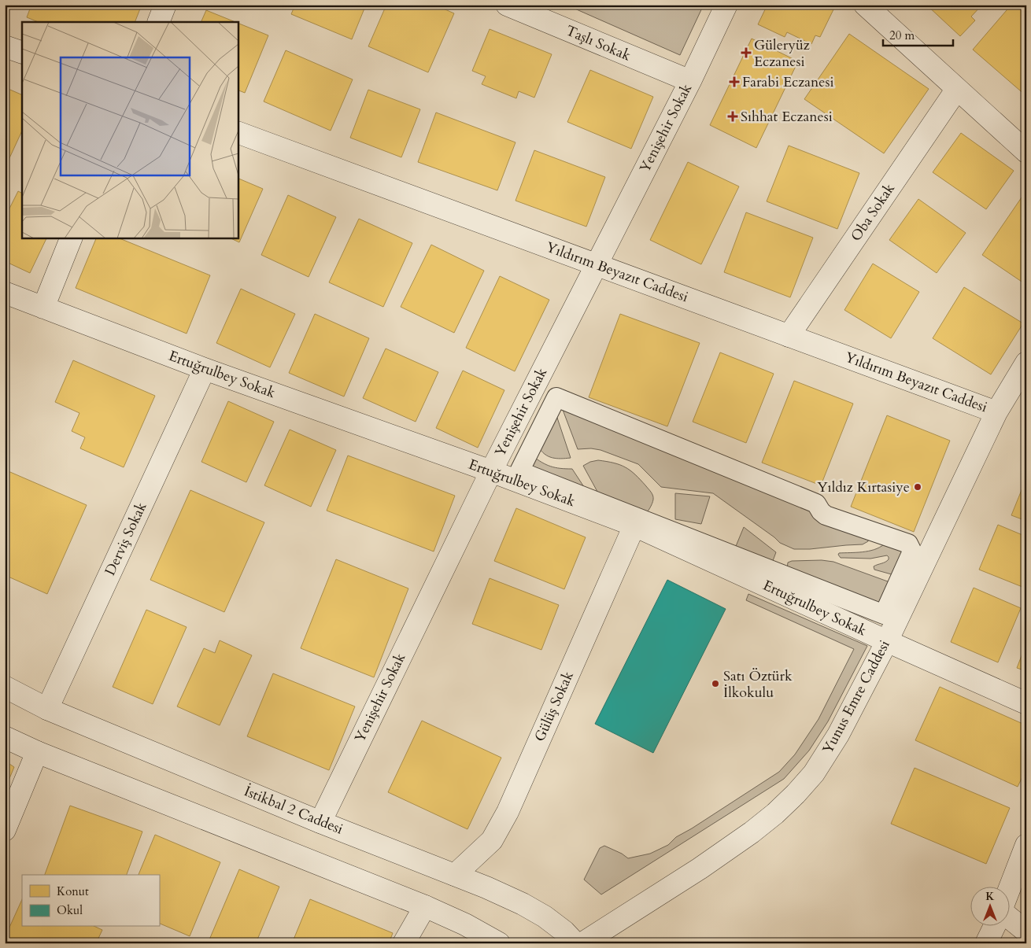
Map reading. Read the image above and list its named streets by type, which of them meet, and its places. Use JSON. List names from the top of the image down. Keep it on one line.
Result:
{"streets":{"street":["Taşlı Sokak","Yenişehir Sokak","Oba Sokak","Yıldırım Beyazıt Caddesi","Ertuğrulbey Sokak","Derviş Sokak","Yunus Emre Caddesi","Gülüş Sokak","İstikbal 2 Caddesi"]},"crossings":[["Taşlı Sokak","Yenişehir Sokak"],["Yenişehir Sokak","Yıldırım Beyazıt Caddesi"],["Yenişehir Sokak","Ertuğrulbey Sokak"],["Yenişehir Sokak","İstikbal 2 Caddesi"],["Oba Sokak","Yıldırım Beyazıt Caddesi"],["Yıldırım Beyazıt Caddesi","Yunus Emre Caddesi"],["Ertuğrulbey Sokak","Derviş Sokak"],["Ertuğrulbey Sokak","Yunus Emre Caddesi"],["Ertuğrulbey Sokak","Gülüş Sokak"],["Derviş Sokak","İstikbal 2 Caddesi"],["Gülüş Sokak","İstikbal 2 Caddesi"]],"places":{"health":["Güleryüz Eczanesi","Farabi Eczanesi","Sıhhat Eczanesi"],"other":["Yıldız Kırtasiye","Satı Öztürk İlkokulu"]},"legend":["Konut","Okul"],"scale_bar":"20 m","north":"top"}
